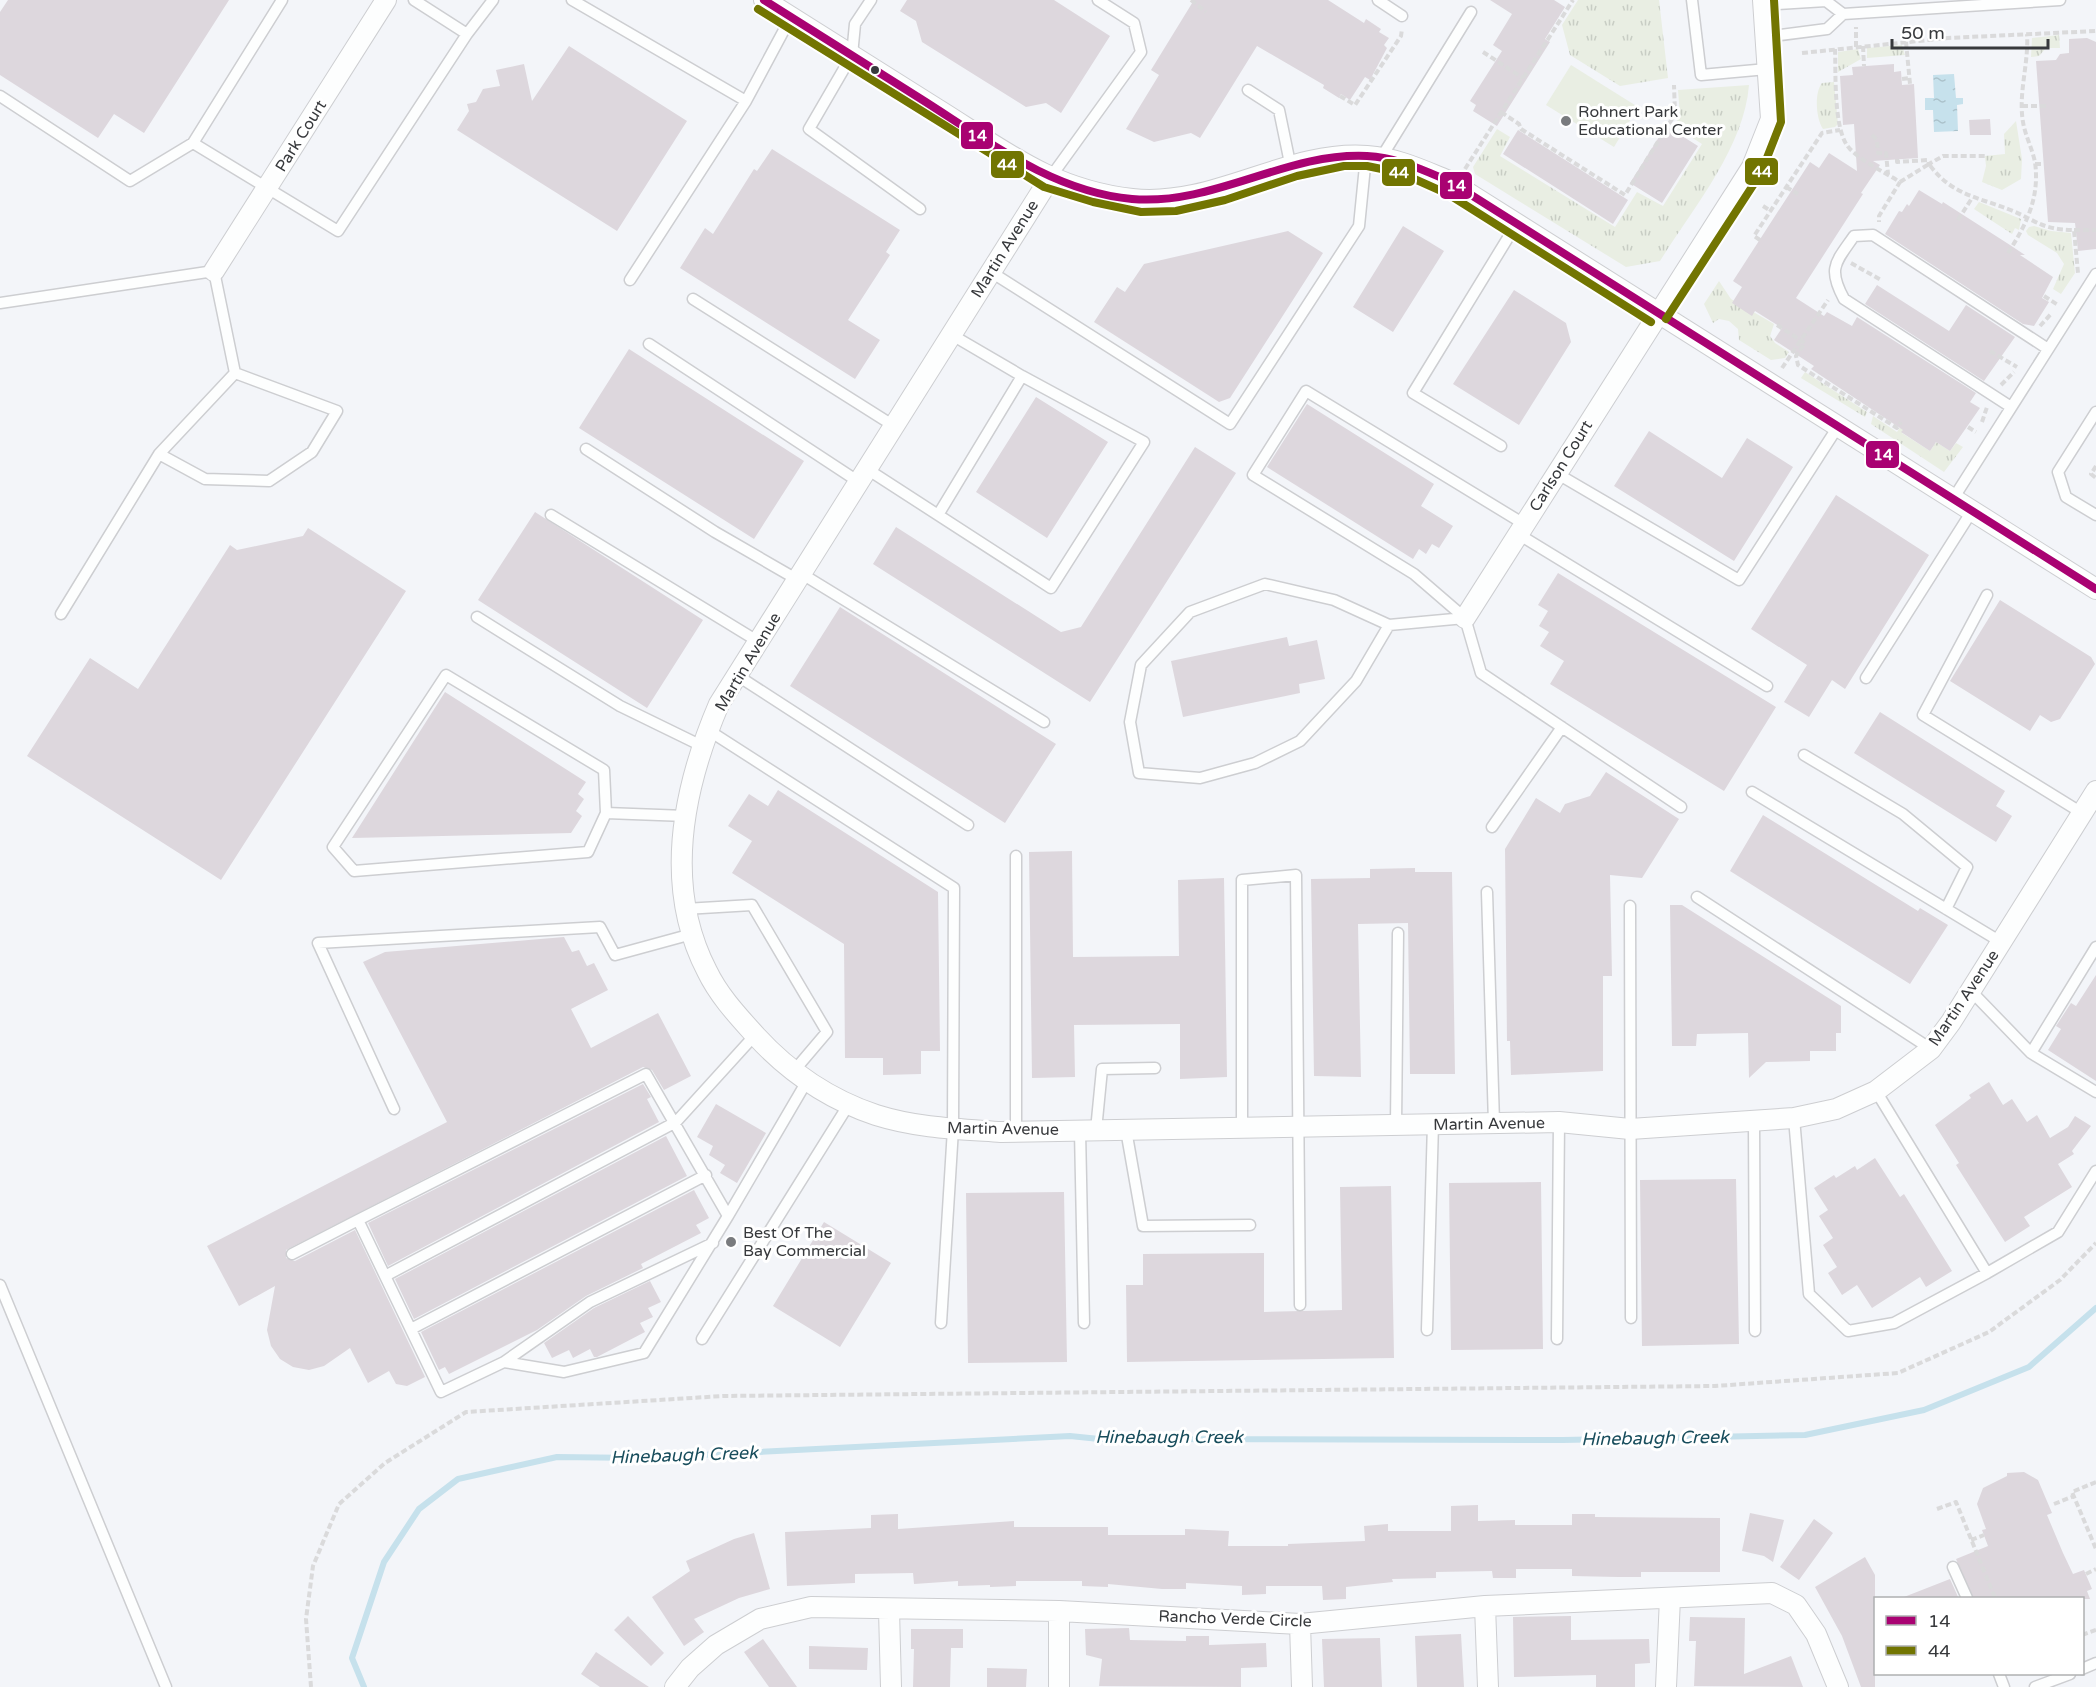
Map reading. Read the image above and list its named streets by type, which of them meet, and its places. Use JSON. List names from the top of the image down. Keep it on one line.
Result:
{"streets":{"street":["Park Court","Martin Avenue","Carlson Court","Rancho Verde Circle"]},"water":["Hinebaugh Creek"],"places":["Rohnert Park Educational Center","Best Of The Bay Commercial"],"lines":["transit line 14","transit line 44"],"legend":["14","44"],"scale_bar":"50 m"}
